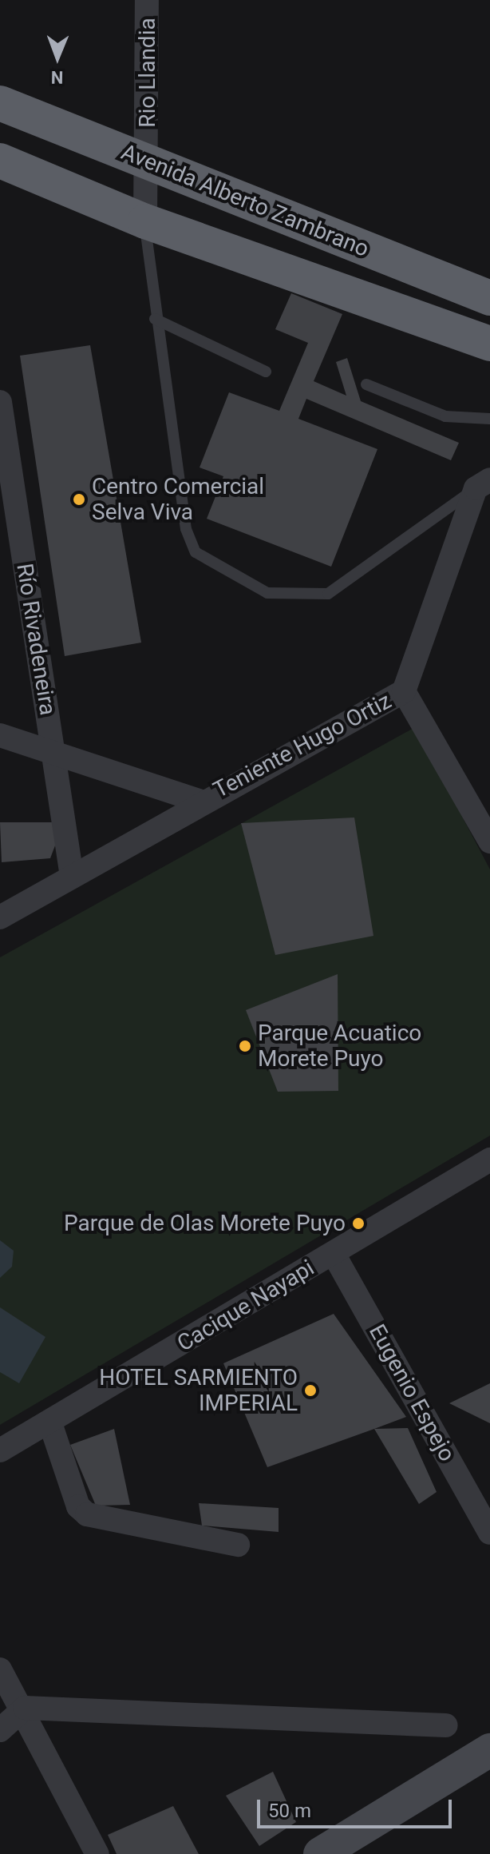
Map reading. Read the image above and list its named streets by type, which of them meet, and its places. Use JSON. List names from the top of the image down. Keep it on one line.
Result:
{"streets":{"highway":["Avenida Alberto Zambrano"],"street":["Rio Llandia","Río Rivadeneira","Teniente Hugo Ortiz","Cacique Nayapi","Eugenio Espejo"]},"crossings":[["Rio Llandia","Avenida Alberto Zambrano"],["Río Rivadeneira","Teniente Hugo Ortiz"],["Cacique Nayapi","Eugenio Espejo"]],"places":["Centro Comercial Selva Viva","Parque Acuatico Morete Puyo","Parque de Olas Morete Puyo","HOTEL SARMIENTO IMPERIAL"],"scale_bar":"50 m","north":"bottom"}
